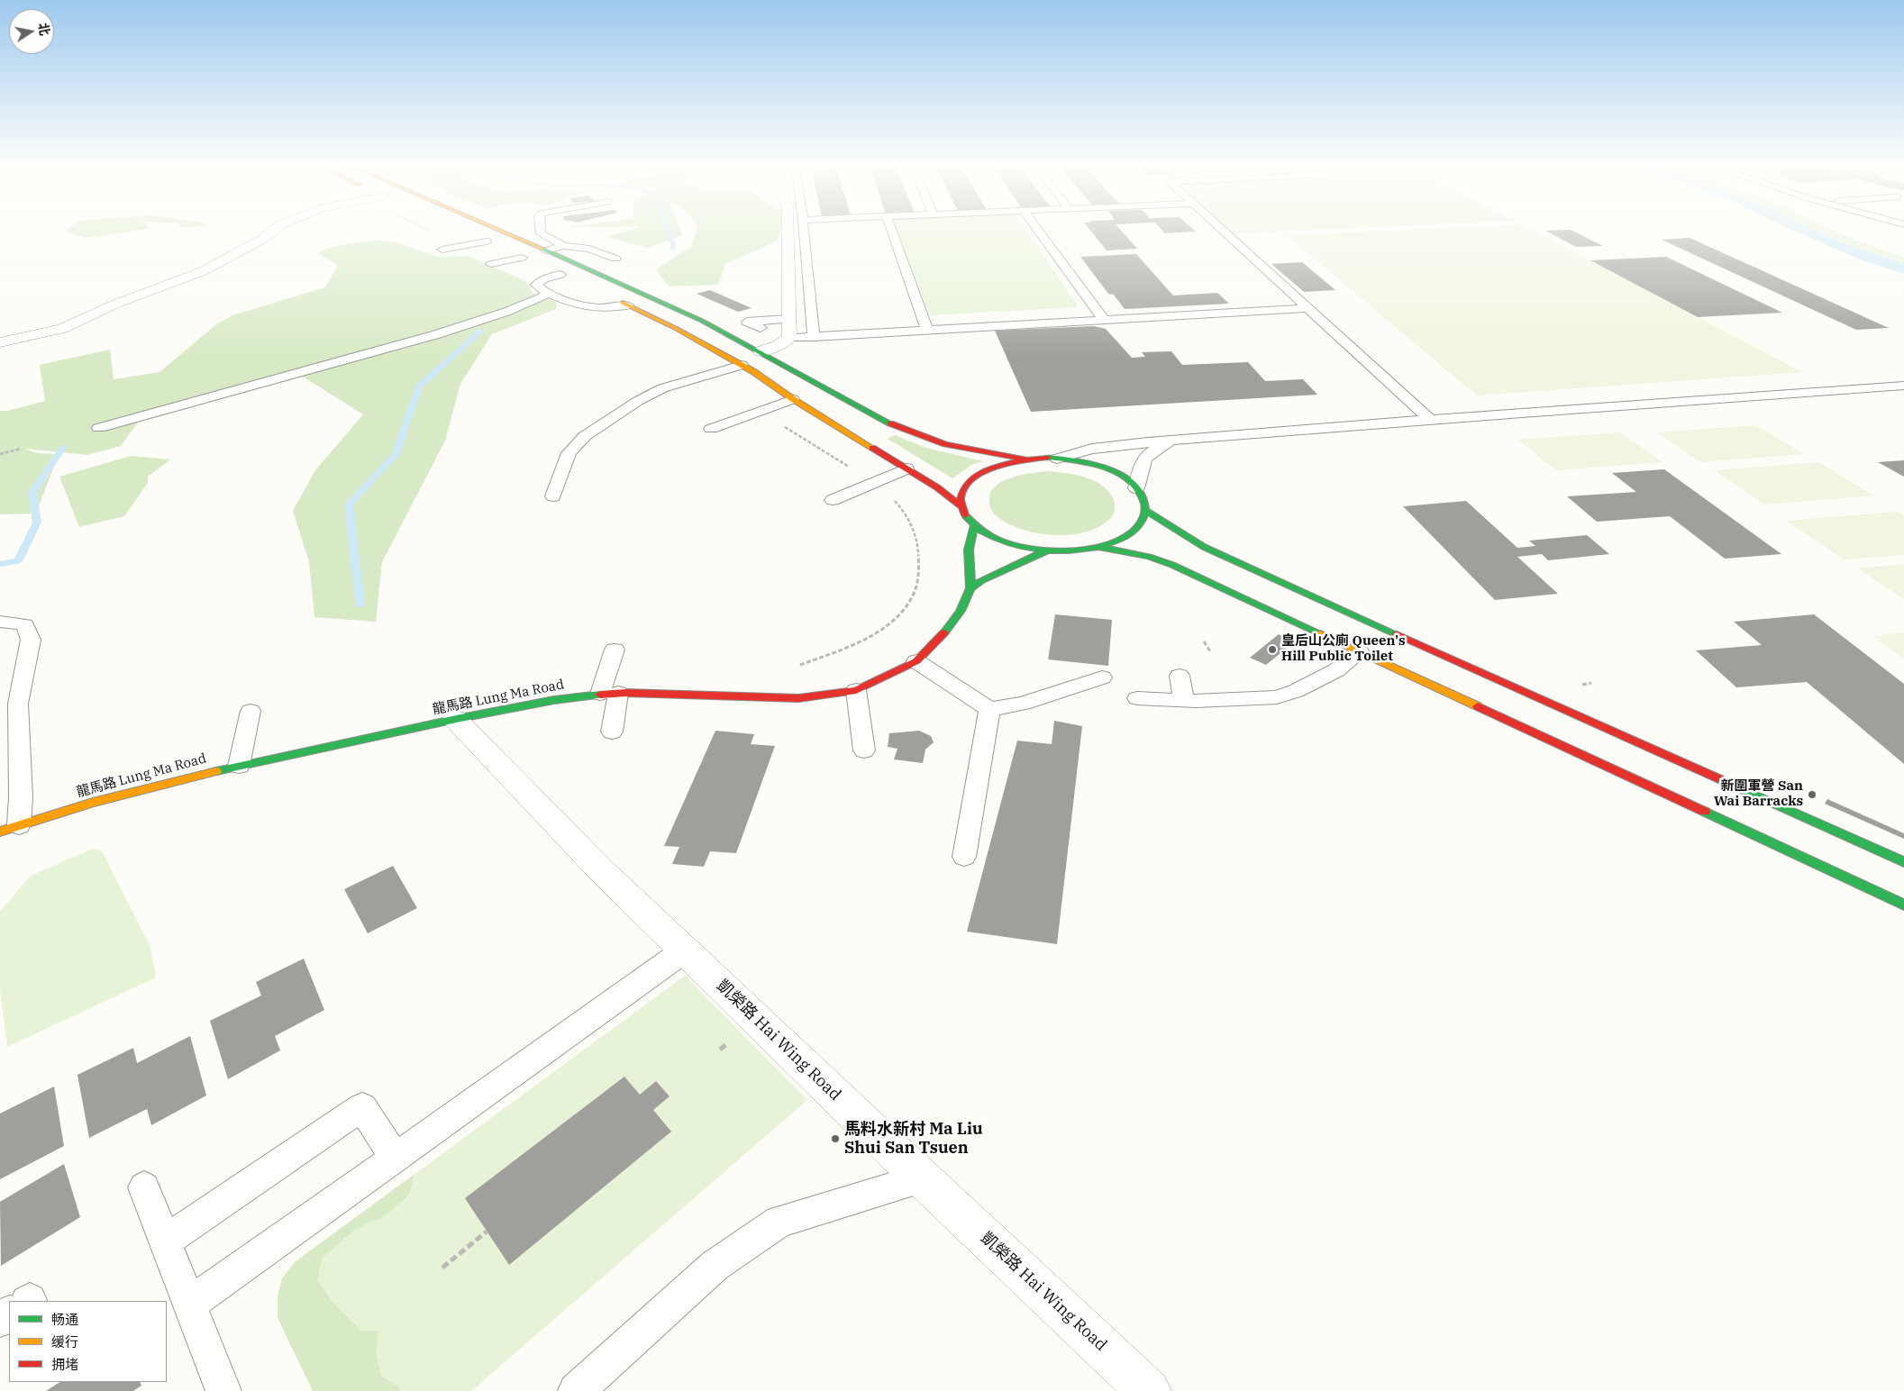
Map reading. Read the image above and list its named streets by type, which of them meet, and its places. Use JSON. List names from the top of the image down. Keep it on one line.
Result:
{"streets":{"main road":["龍馬路 Lung Ma Road"],"street":["凱榮路 Hai Wing Road"]},"crossings":[["龍馬路 Lung Ma Road","凱榮路 Hai Wing Road"]],"places":["皇后山公廁 Queen's Hill Public Toilet","新圍軍營 San Wai Barracks","馬料水新村 Ma Liu Shui San Tsuen"],"legend":["畅通","缓行","拥堵"],"north":"right"}
